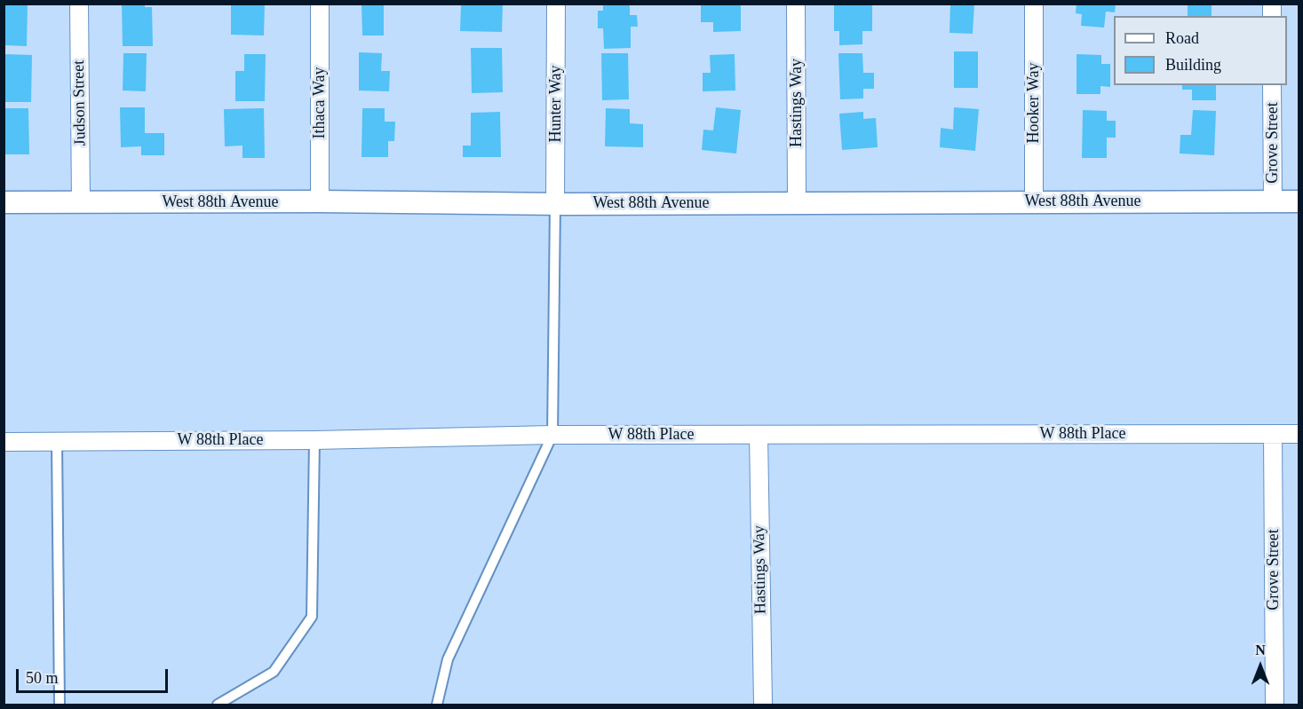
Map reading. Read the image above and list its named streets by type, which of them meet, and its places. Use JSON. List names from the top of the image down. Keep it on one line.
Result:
{"streets":{"street":["Judson Street","Ithaca Way","Hastings Way","Hooker Way","Hunter Way","Grove Street","West 88th Avenue","W 88th Place"]},"crossings":[["Judson Street","West 88th Avenue"],["Ithaca Way","West 88th Avenue"],["Hastings Way","West 88th Avenue"],["Hastings Way","W 88th Place"],["Hooker Way","West 88th Avenue"],["Hunter Way","West 88th Avenue"],["Grove Street","West 88th Avenue"],["Grove Street","W 88th Place"]],"legend":["Road","Building"],"scale_bar":"50 m","north":"top"}
